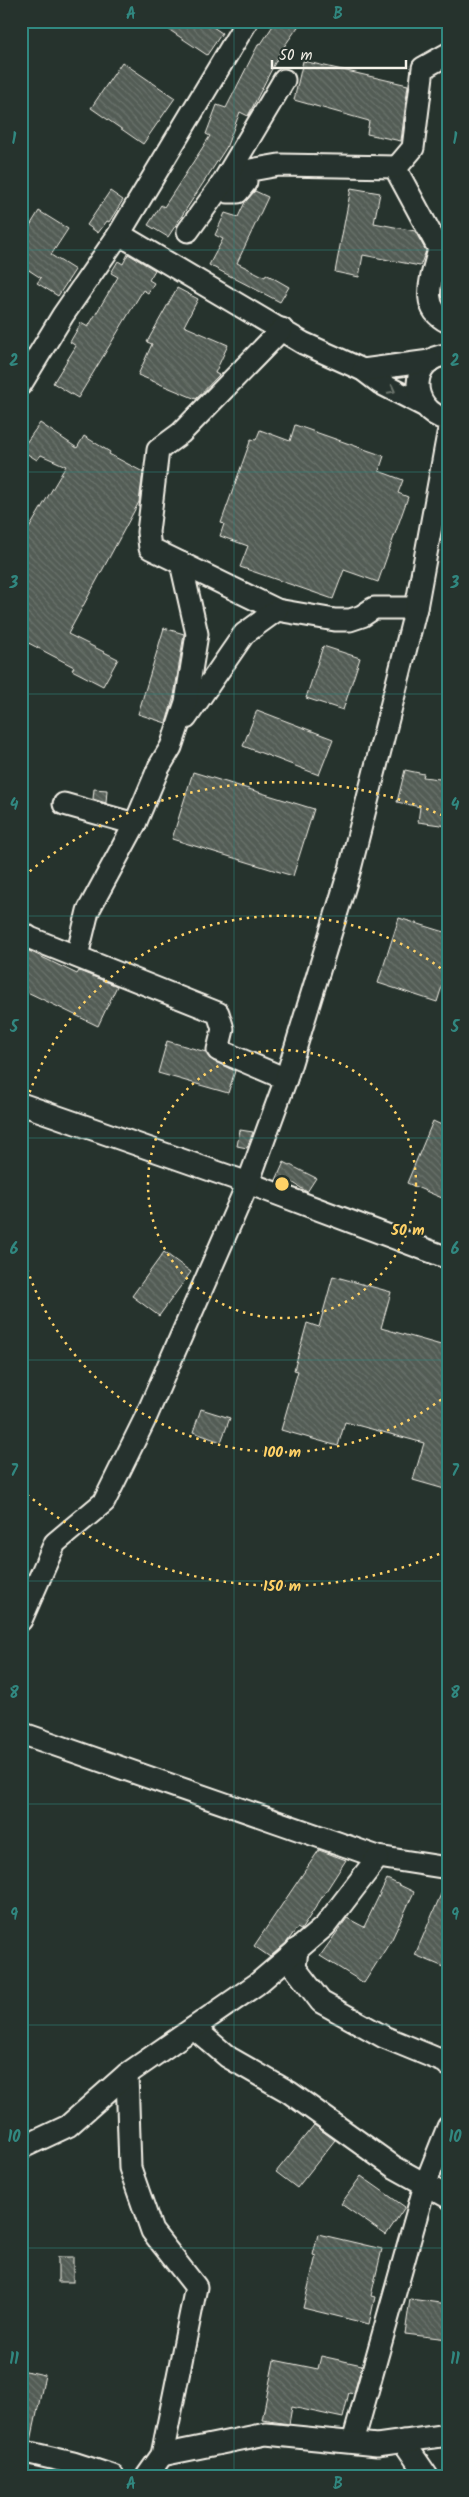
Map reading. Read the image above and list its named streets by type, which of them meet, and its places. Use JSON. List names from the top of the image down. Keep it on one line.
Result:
{"scale_bar":"50 m","grid":{"columns":["A","B"],"rows":["1","2","3","4","5","6","7","8","9","10","11"]},"rings":["50 m","100 m","150 m"]}
